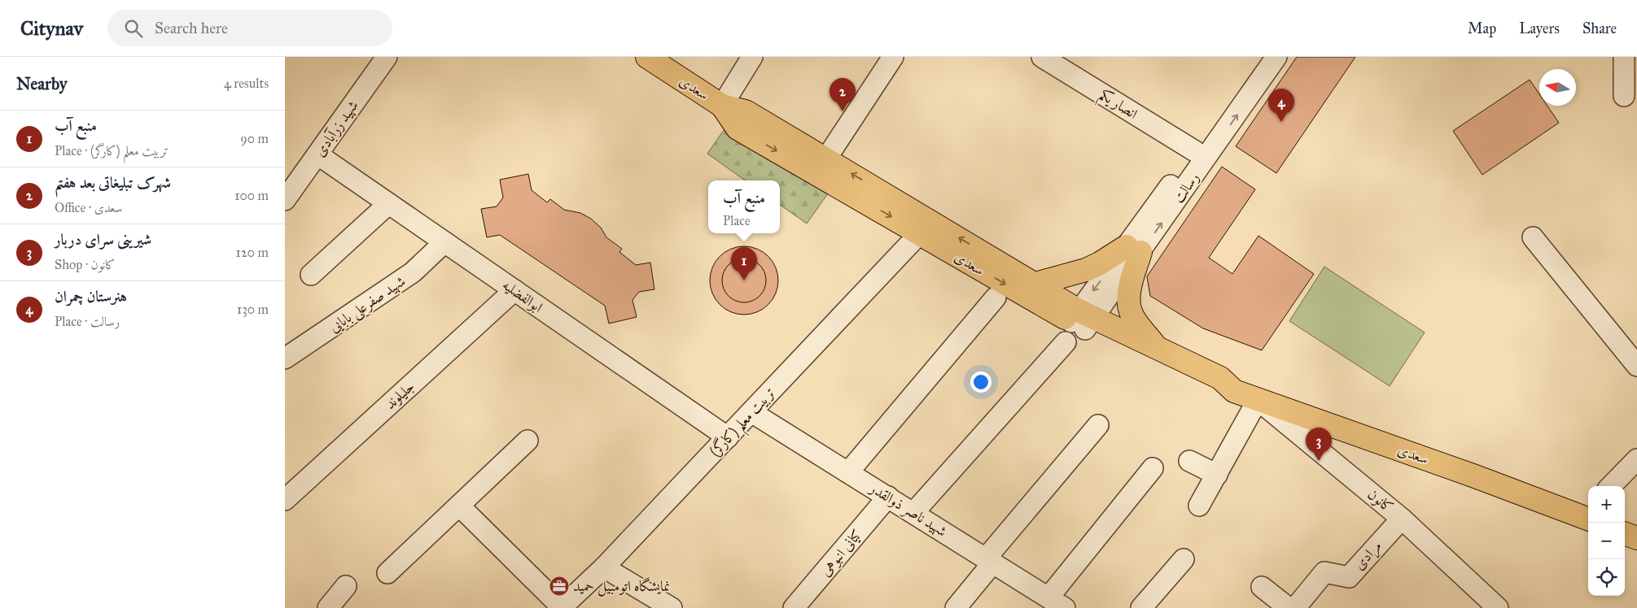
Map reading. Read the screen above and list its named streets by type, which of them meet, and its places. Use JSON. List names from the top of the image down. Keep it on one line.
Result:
{"streets":{"main road":["سعدی"],"street":["انصار یکم","شهید زرآبادی","رسالت","ابوالفضلیه","شهید صفرعلی بابایی","جلیلوند","تربیت معلم (کارگر)","کانون","شهید ناصر ذوالقدر","کیانی انبوهی","مرادی"]},"crossings":[["سعدی","رسالت"],["سعدی","تربیت معلم (کارگر)"],["سعدی","کانون"],["انصار یکم","رسالت"],["شهید زرآبادی","ابوالفضلیه"],["رسالت","شهید ناصر ذوالقدر"],["ابوالفضلیه","شهید صفرعلی بابایی"],["ابوالفضلیه","جلیلوند"],["ابوالفضلیه","تربیت معلم (کارگر)"],["تربیت معلم (کارگر)","شهید ناصر ذوالقدر"],["کانون","مرادی"],["شهید ناصر ذوالقدر","کیانی انبوهی"]],"places":{"office":["نمایشگاه اتومبیل حمید"]},"north":"left","page":{"header":"Citynav","search":"Search here","nav":["Map","Layers","Share"],"heading":["Nearby","4 results"],"pins":["2","4","1","3"],"list":[{"mark":"1","name":"منبع آب","note":"Place · تربیت معلم (کارگر)","value":"90 m"},{"mark":"2","name":"شهرک تبلیغاتی بعد هفتم","note":"Office · سعدی","value":"100 m"},{"mark":"3","name":"شیرینی سرای دربار","note":"Shop · کانون","value":"120 m"},{"mark":"4","name":"هنرستان چمران","note":"Place · رسالت","value":"130 m"}],"popup":["منبع آب","Place"],"map_buttons":["+","−"]}}
